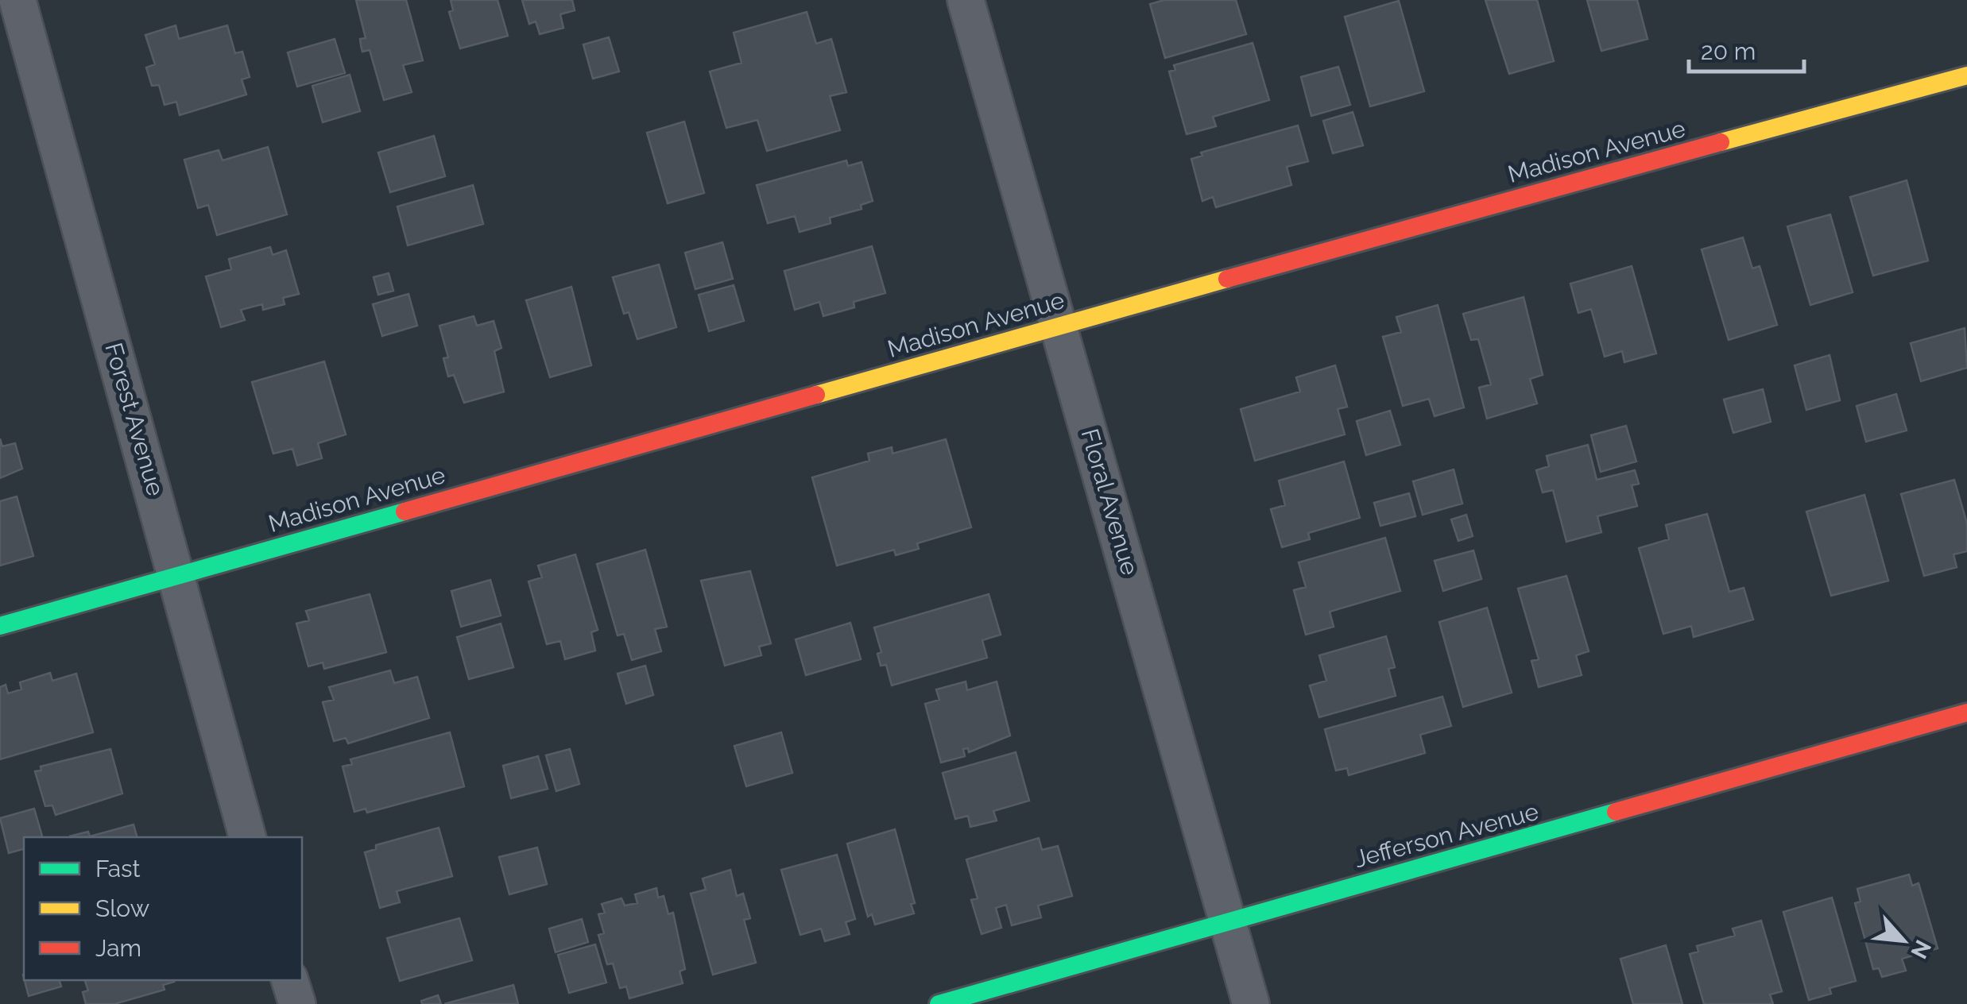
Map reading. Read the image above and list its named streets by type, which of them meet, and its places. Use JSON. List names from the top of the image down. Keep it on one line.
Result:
{"streets":{"street":["Madison Avenue","Forest Avenue","Floral Avenue","Jefferson Avenue"]},"crossings":[["Madison Avenue","Forest Avenue"],["Madison Avenue","Floral Avenue"],["Floral Avenue","Jefferson Avenue"]],"legend":["Fast","Slow","Jam"],"scale_bar":"20 m","north":"bottom right"}
